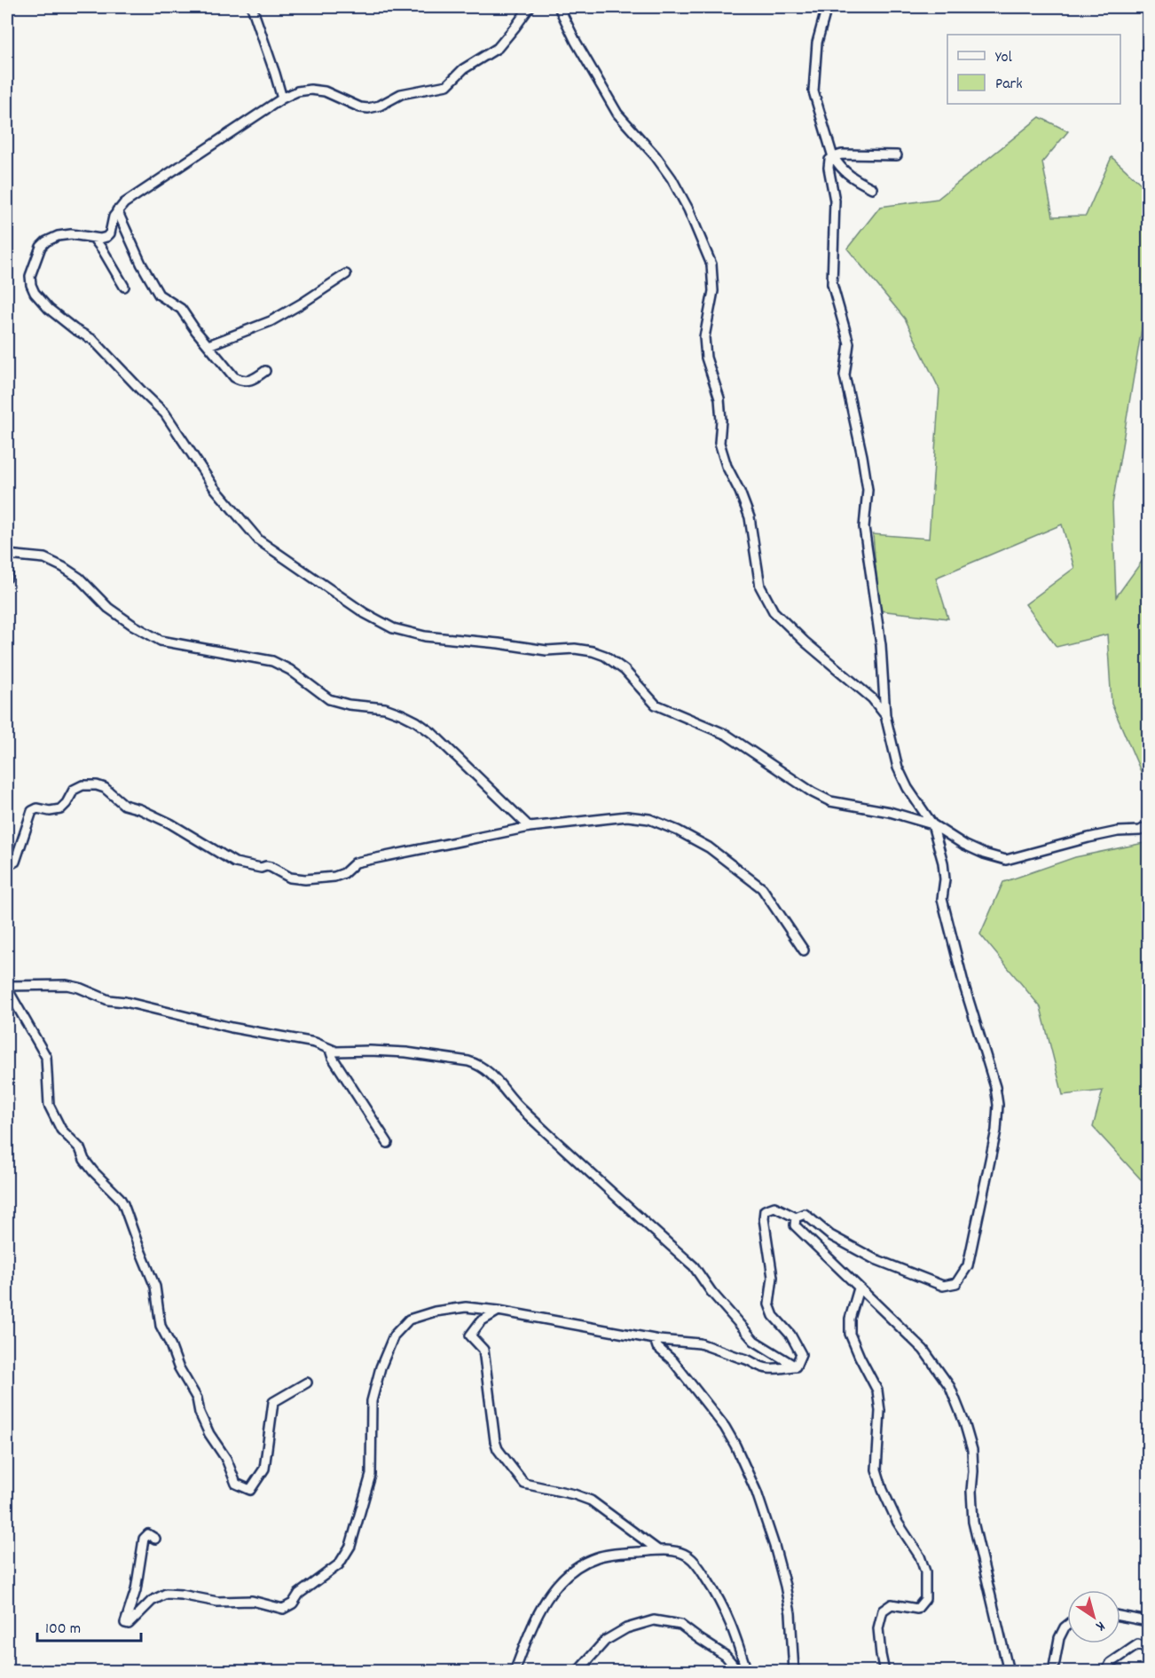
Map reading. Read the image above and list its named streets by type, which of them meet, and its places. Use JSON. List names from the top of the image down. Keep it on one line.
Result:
{"legend":["Yol","Park"],"scale_bar":"100 m","north":"bottom right"}
